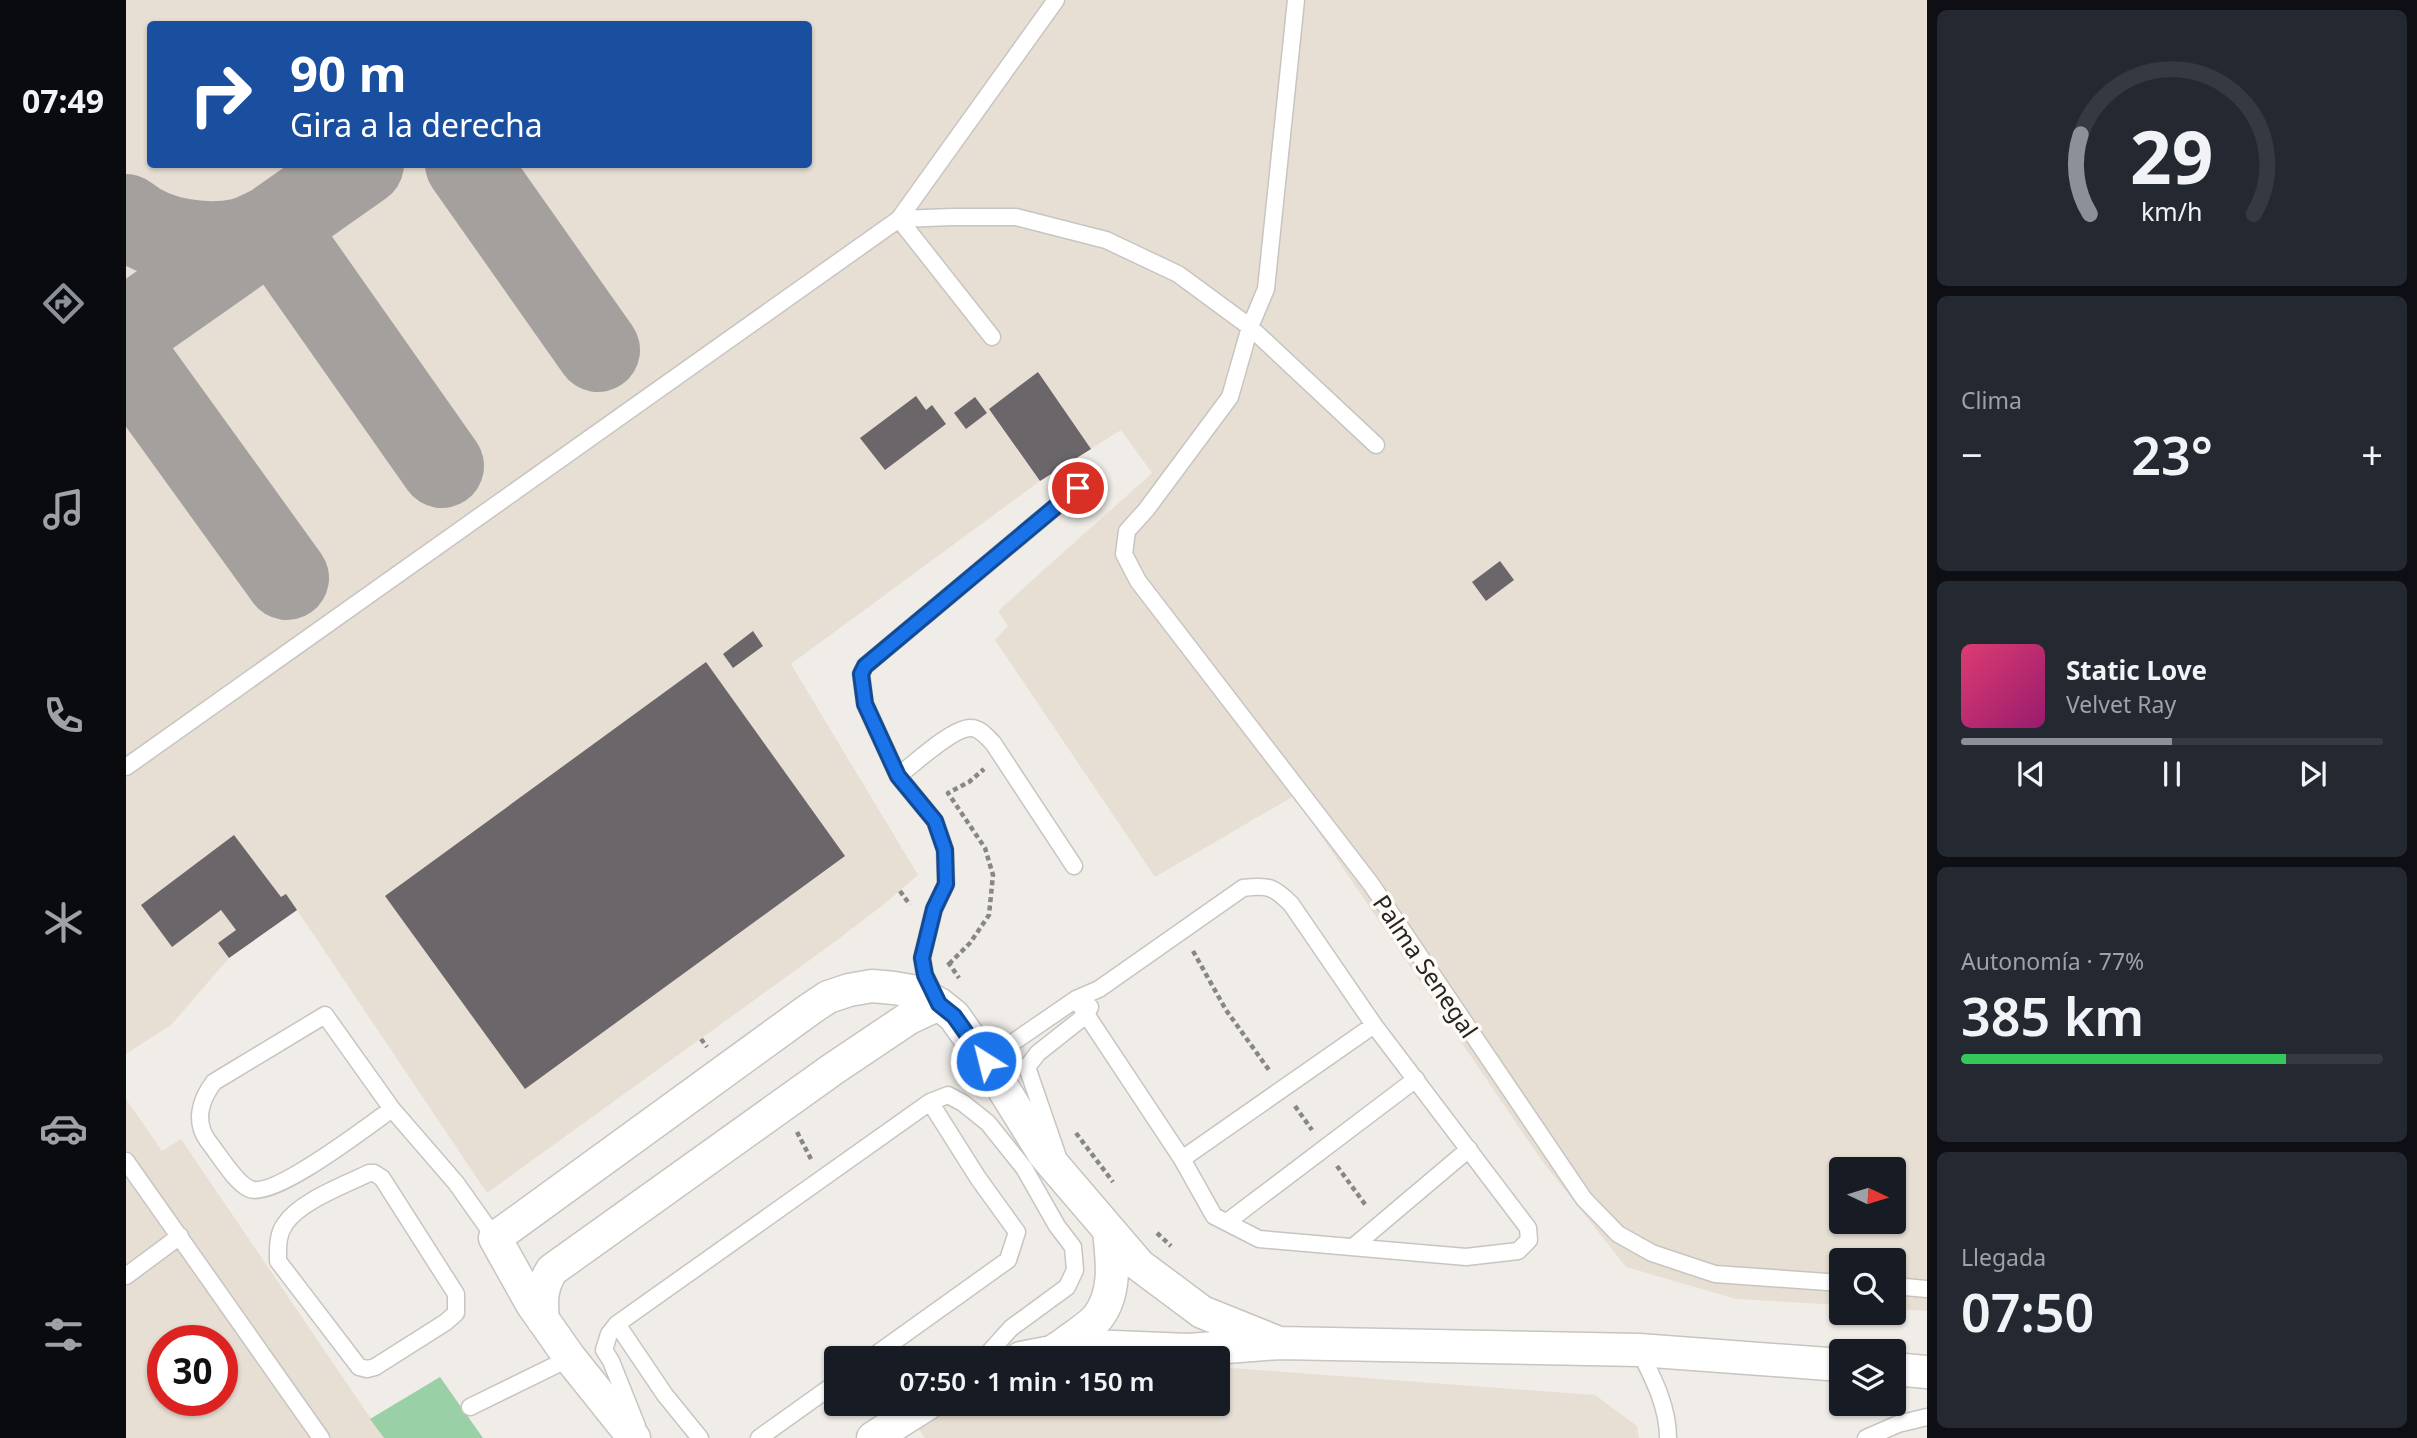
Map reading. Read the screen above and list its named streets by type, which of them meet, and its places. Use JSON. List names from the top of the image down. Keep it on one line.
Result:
{"streets":{"lane":["Palma Senegal"]},"north":"right","page":{"tabs":"07:49","turn":["90 m","Gira a la derecha"],"tile":["Clima",["Autonomía · 77%","385 km"],["Llegada","07:50"]],"heat":["−","23°","+"],"song":["Static Love","Velvet Ray"],"limit":"30","trip":"07:50 · 1 min · 150 m","gauge":["29","km/h"]}}
